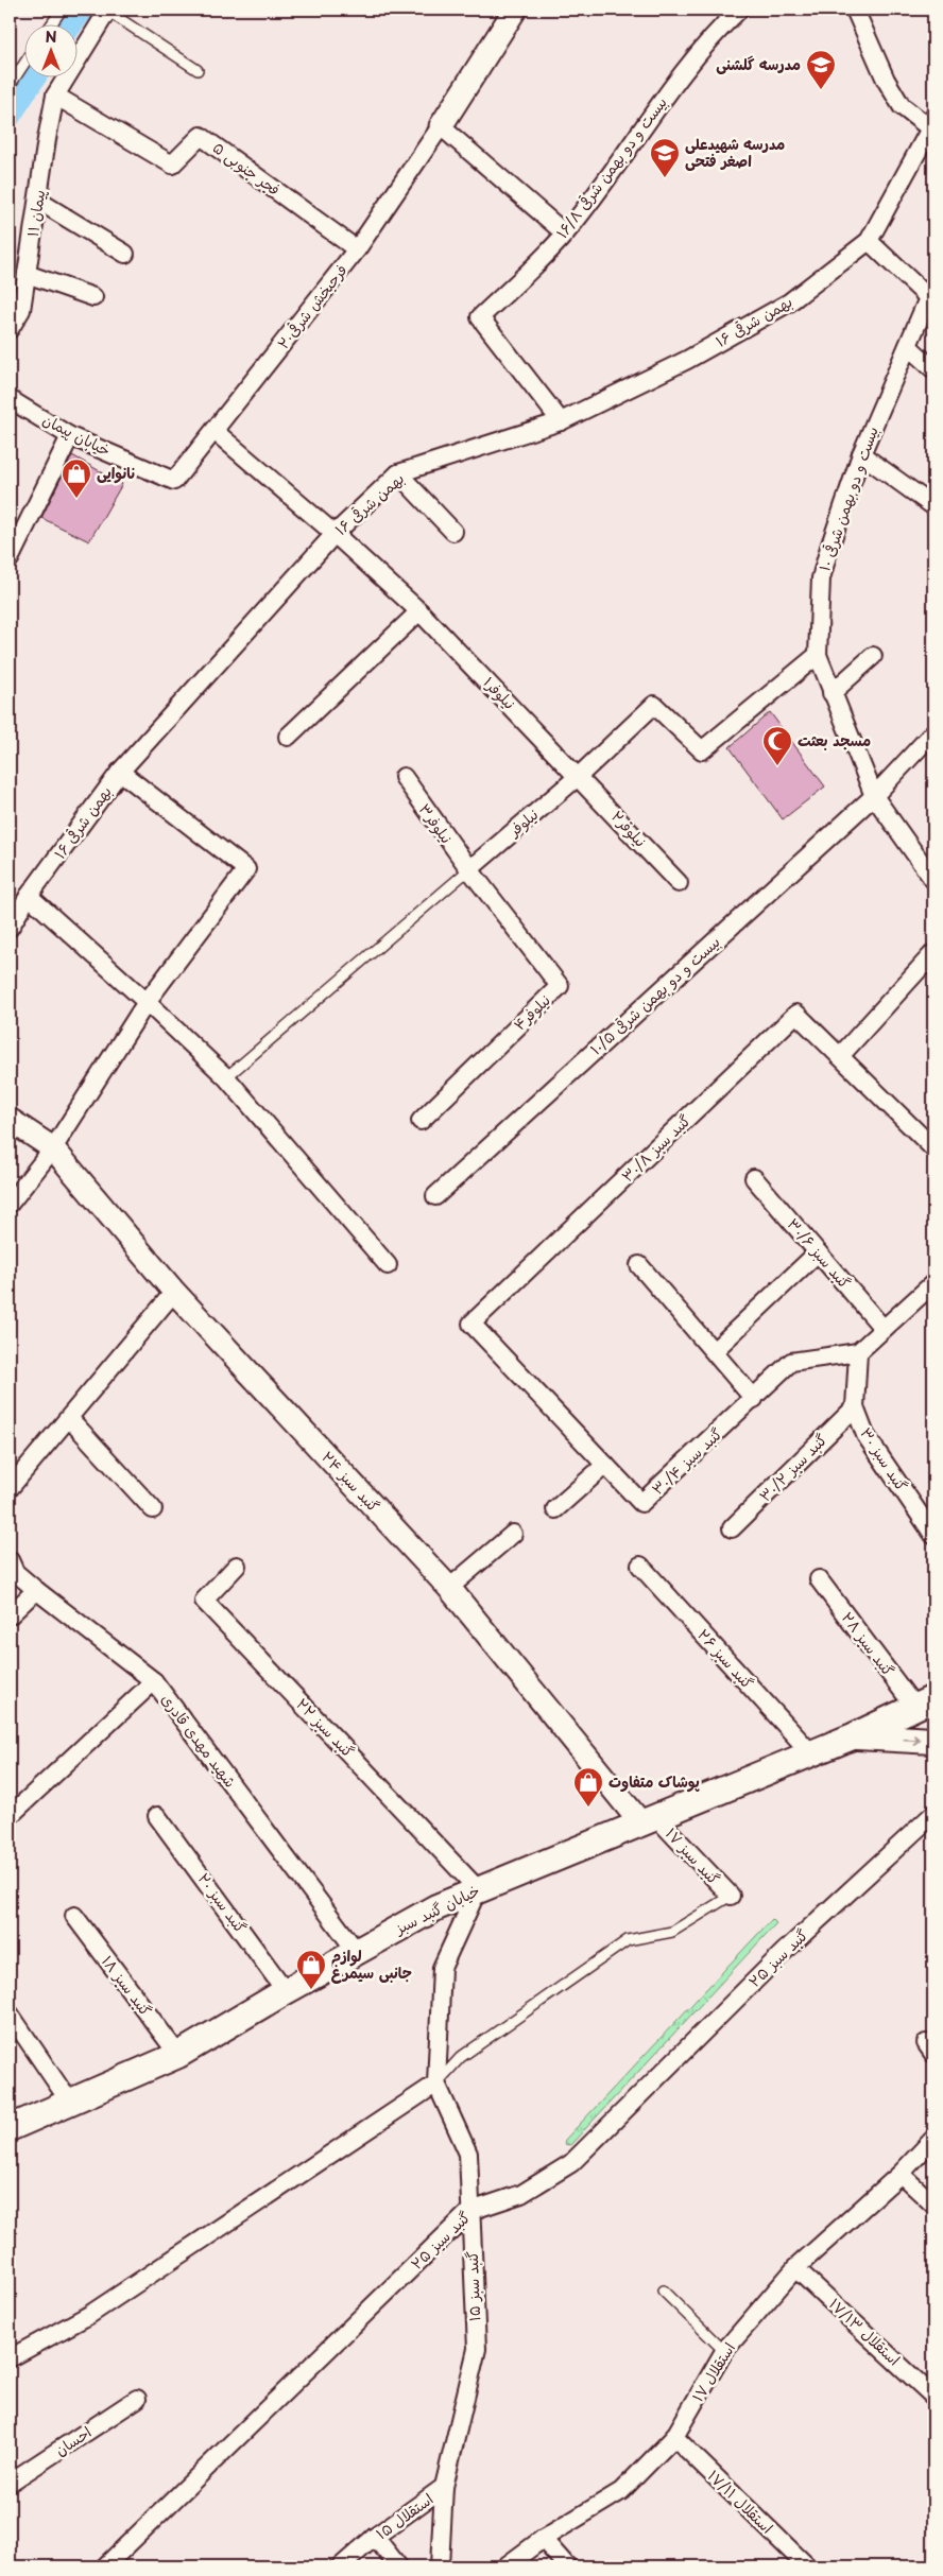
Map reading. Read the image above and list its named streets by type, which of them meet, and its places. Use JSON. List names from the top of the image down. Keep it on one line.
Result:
{"streets":{"main road":["خیابان گنبد سبز"],"street":["بیست و دو بهمن شرقی ۱۶/۸","فجر جنوبی ۵","پیمان ۱۱","فرحبخش شرقی۲۰","بهمن شرقی ۱۶","خیابان پیمان","بیست و دو بهمن شرقی ۱۰","نیلوفر۱","نیلوفر","نیلوفر۳","نیلوفر۲","بیست و دو بهمن شرقی ۱۰/۵","نیلوفر۴","گنبد سبز ۳۰/۸","گنبد سبز ۳۰/۶","گنبد سبز ۳۰","گنبد سبز ۳۰/۴","گنبد سبز ۳۰/۲","گنبد سبز ۲۴","گنبد سبز ۲۸","گنبد سبز ۲۶","گنبد سبز ۲۲","شهید مهدی قادری","گنبد سبز ۱۷","گنبد سبز ۲۰","گنبد سبز ۲۵","گنبد سبز ۱۸","گنبد سبز ۱۵","استقلال ۱۷/۱۳","استقلال ۱۷","احسان","استقلال ۱۷/۱۱","استقلال ۱۵"]},"crossings":[["بیست و دو بهمن شرقی ۱۶/۸","بهمن شرقی ۱۶"],["فجر جنوبی ۵","پیمان ۱۱"],["فجر جنوبی ۵","فرحبخش شرقی۲۰"],["فرحبخش شرقی۲۰","خیابان پیمان"],["فرحبخش شرقی۲۰","نیلوفر۱"],["بهمن شرقی ۱۶","نیلوفر۱"],["بیست و دو بهمن شرقی ۱۰","نیلوفر"],["بیست و دو بهمن شرقی ۱۰","بیست و دو بهمن شرقی ۱۰/۵"],["نیلوفر۱","نیلوفر"],["نیلوفر۱","نیلوفر۲"],["نیلوفر","نیلوفر۳"],["نیلوفر","نیلوفر۲"],["نیلوفر","نیلوفر۴"],["نیلوفر۳","نیلوفر۴"],["گنبد سبز ۳۰/۸","گنبد سبز ۳۰/۴"],["گنبد سبز ۳۰","گنبد سبز ۳۰/۴"],["گنبد سبز ۳۰","گنبد سبز ۳۰/۲"],["گنبد سبز ۲۴","گنبد سبز ۱۷"],["گنبد سبز ۲۴","خیابان گنبد سبز"],["گنبد سبز ۲۸","خیابان گنبد سبز"],["گنبد سبز ۲۶","خیابان گنبد سبز"],["گنبد سبز ۲۲","خیابان گنبد سبز"],["گنبد سبز ۲۲","گنبد سبز ۱۵"],["شهید مهدی قادری","خیابان گنبد سبز"],["گنبد سبز ۱۷","خیابان گنبد سبز"],["گنبد سبز ۲۰","خیابان گنبد سبز"],["خیابان گنبد سبز","گنبد سبز ۱۸"],["خیابان گنبد سبز","گنبد سبز ۱۵"],["گنبد سبز ۲۵","گنبد سبز ۱۵"],["گنبد سبز ۱۵","استقلال ۱۵"],["استقلال ۱۷/۱۳","استقلال ۱۷"],["استقلال ۱۷","استقلال ۱۷/۱۱"]],"places":{"school or university":["مدرسه گلشنی","مدرسه شهیدعلی اصغر فتحی"],"shop":["نانوایی","پوشاک متفاوت","لوازم جانبی سیمرغ"],"mosque":["مسجد بعثت"]},"north":"top"}
